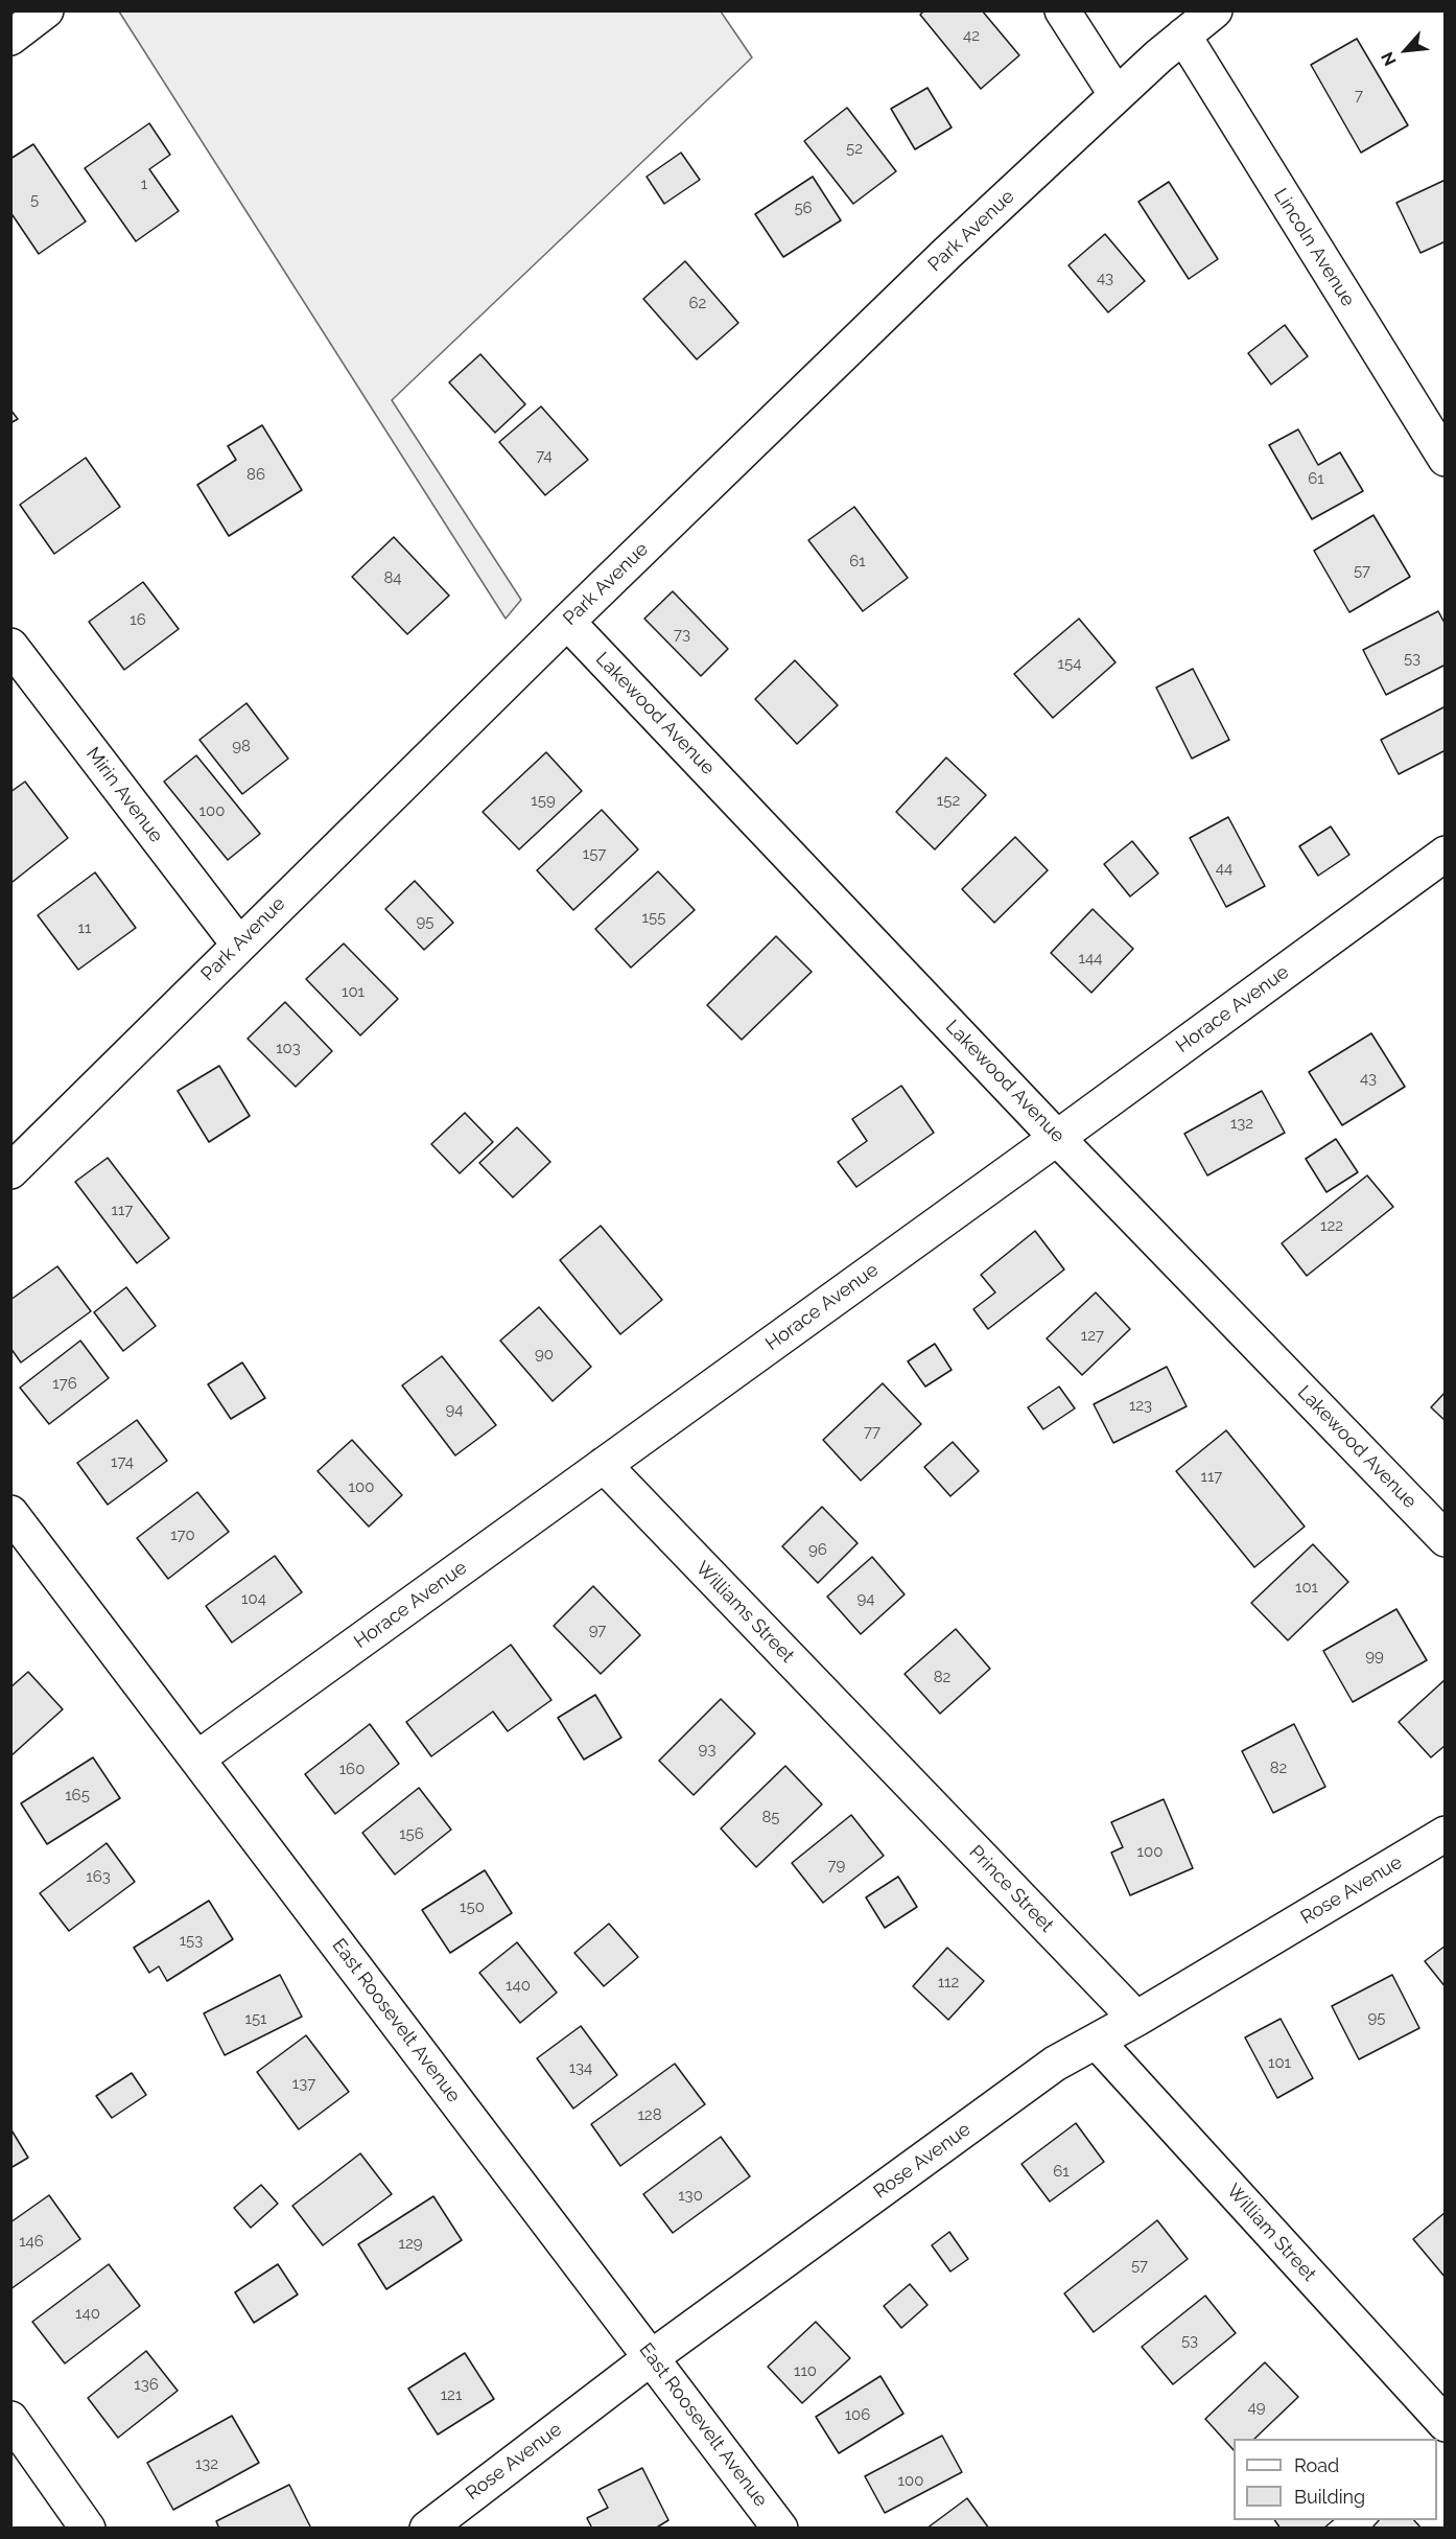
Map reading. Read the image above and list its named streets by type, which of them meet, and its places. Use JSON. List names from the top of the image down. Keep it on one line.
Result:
{"streets":{"street":["Park Avenue","Lincoln Avenue","Lakewood Avenue","Mirin Avenue","Horace Avenue","Williams Street","Prince Street","Rose Avenue","East Roosevelt Avenue","William Street"]},"crossings":[["Park Avenue","Lincoln Avenue"],["Park Avenue","Lakewood Avenue"],["Park Avenue","Mirin Avenue"],["Lakewood Avenue","Horace Avenue"],["Horace Avenue","Williams Street"],["Horace Avenue","East Roosevelt Avenue"],["Williams Street","Prince Street"],["Prince Street","Rose Avenue"],["Rose Avenue","East Roosevelt Avenue"],["Rose Avenue","William Street"]],"house_numbers":["42","7","52","1","5","56","43","62","74","86","61","61","57","84","16","73","53","154","98","159","152","100","157","44","155","95","11","144","101","103","43","132","117","122","127","90","176","123","94","77","174","117","100","170","96","101","104","94","97","99","82","93","82","160","165","85","156","100","79","163","150","153","112","140","95","151","101","134","137","128","61","130","146","129","57","140","53","110","136","121","49","106","132","100"],"legend":["Road","Building"],"north":"bottom left"}
